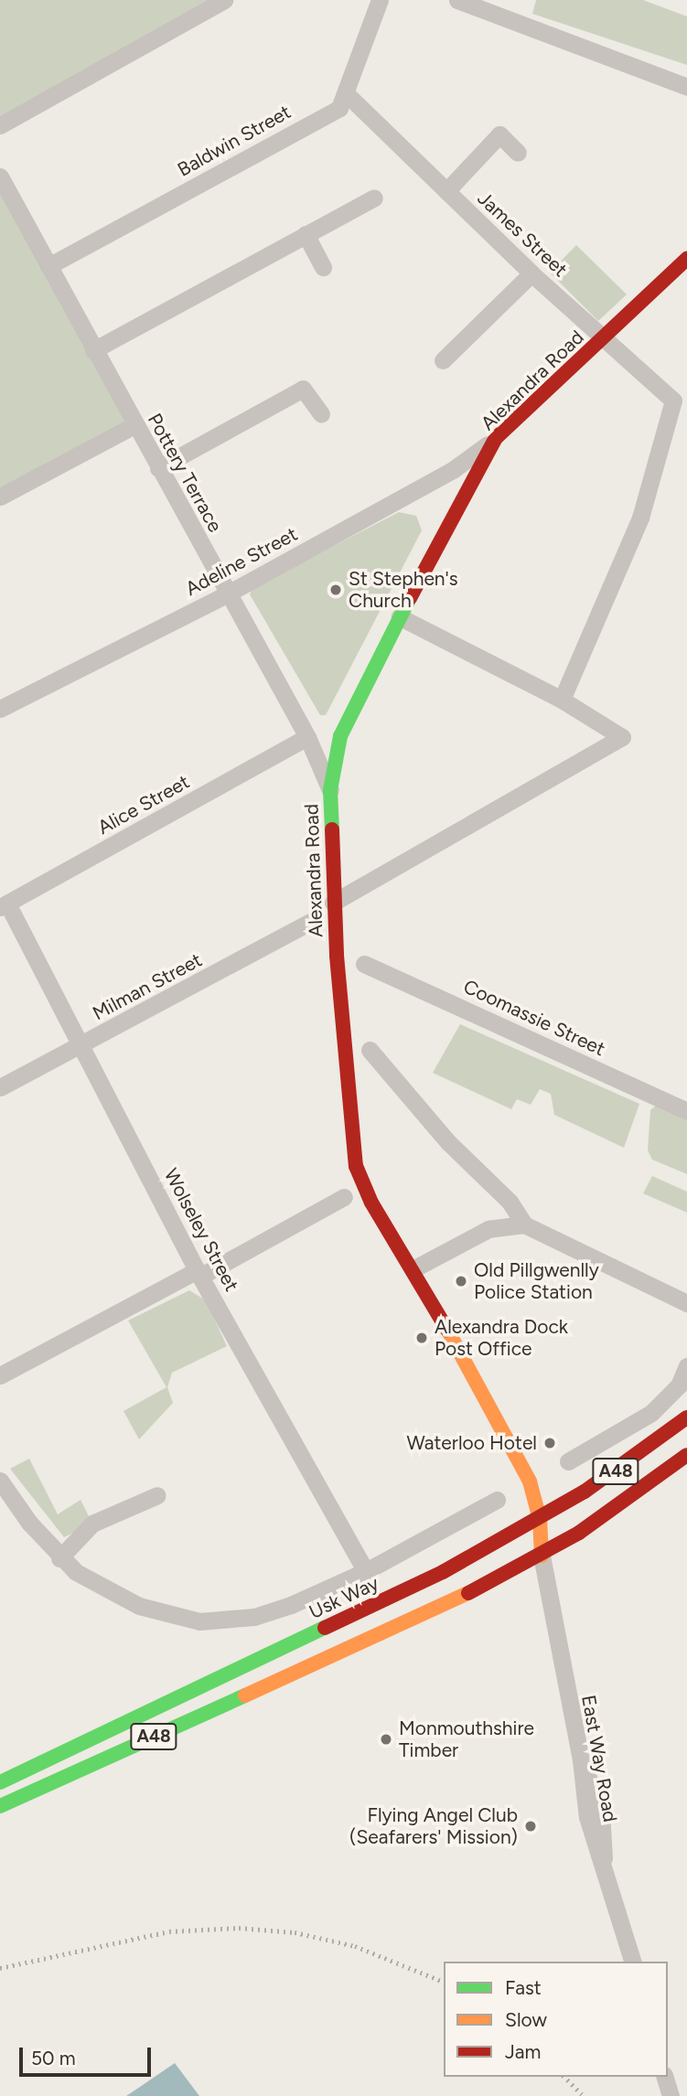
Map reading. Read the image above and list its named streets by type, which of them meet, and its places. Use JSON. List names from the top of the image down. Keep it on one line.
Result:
{"streets":{"main road":["Alexandra Road","A48","Usk Way"],"street":["Baldwin Street","James Street","Pottery Terrace","Adeline Street","Alice Street","Milman Street","Coomassie Street","Wolseley Street","East Way Road"]},"crossings":[["Baldwin Street","James Street"],["Baldwin Street","Pottery Terrace"],["James Street","Alexandra Road"],["Alexandra Road","Pottery Terrace"],["Alexandra Road","Adeline Street"],["Alexandra Road","A48"],["Alexandra Road","Usk Way"],["Alexandra Road","East Way Road"],["Pottery Terrace","Adeline Street"],["Pottery Terrace","Alice Street"],["Alice Street","Wolseley Street"],["Milman Street","Wolseley Street"],["A48","East Way Road"]],"places":["St Stephen's Church","Old Pillgwenlly Police Station","Alexandra Dock Post Office","Waterloo Hotel","Monmouthshire Timber","Flying Angel Club (Seafarers' Mission)"],"legend":["Fast","Slow","Jam"],"scale_bar":"50 m"}
